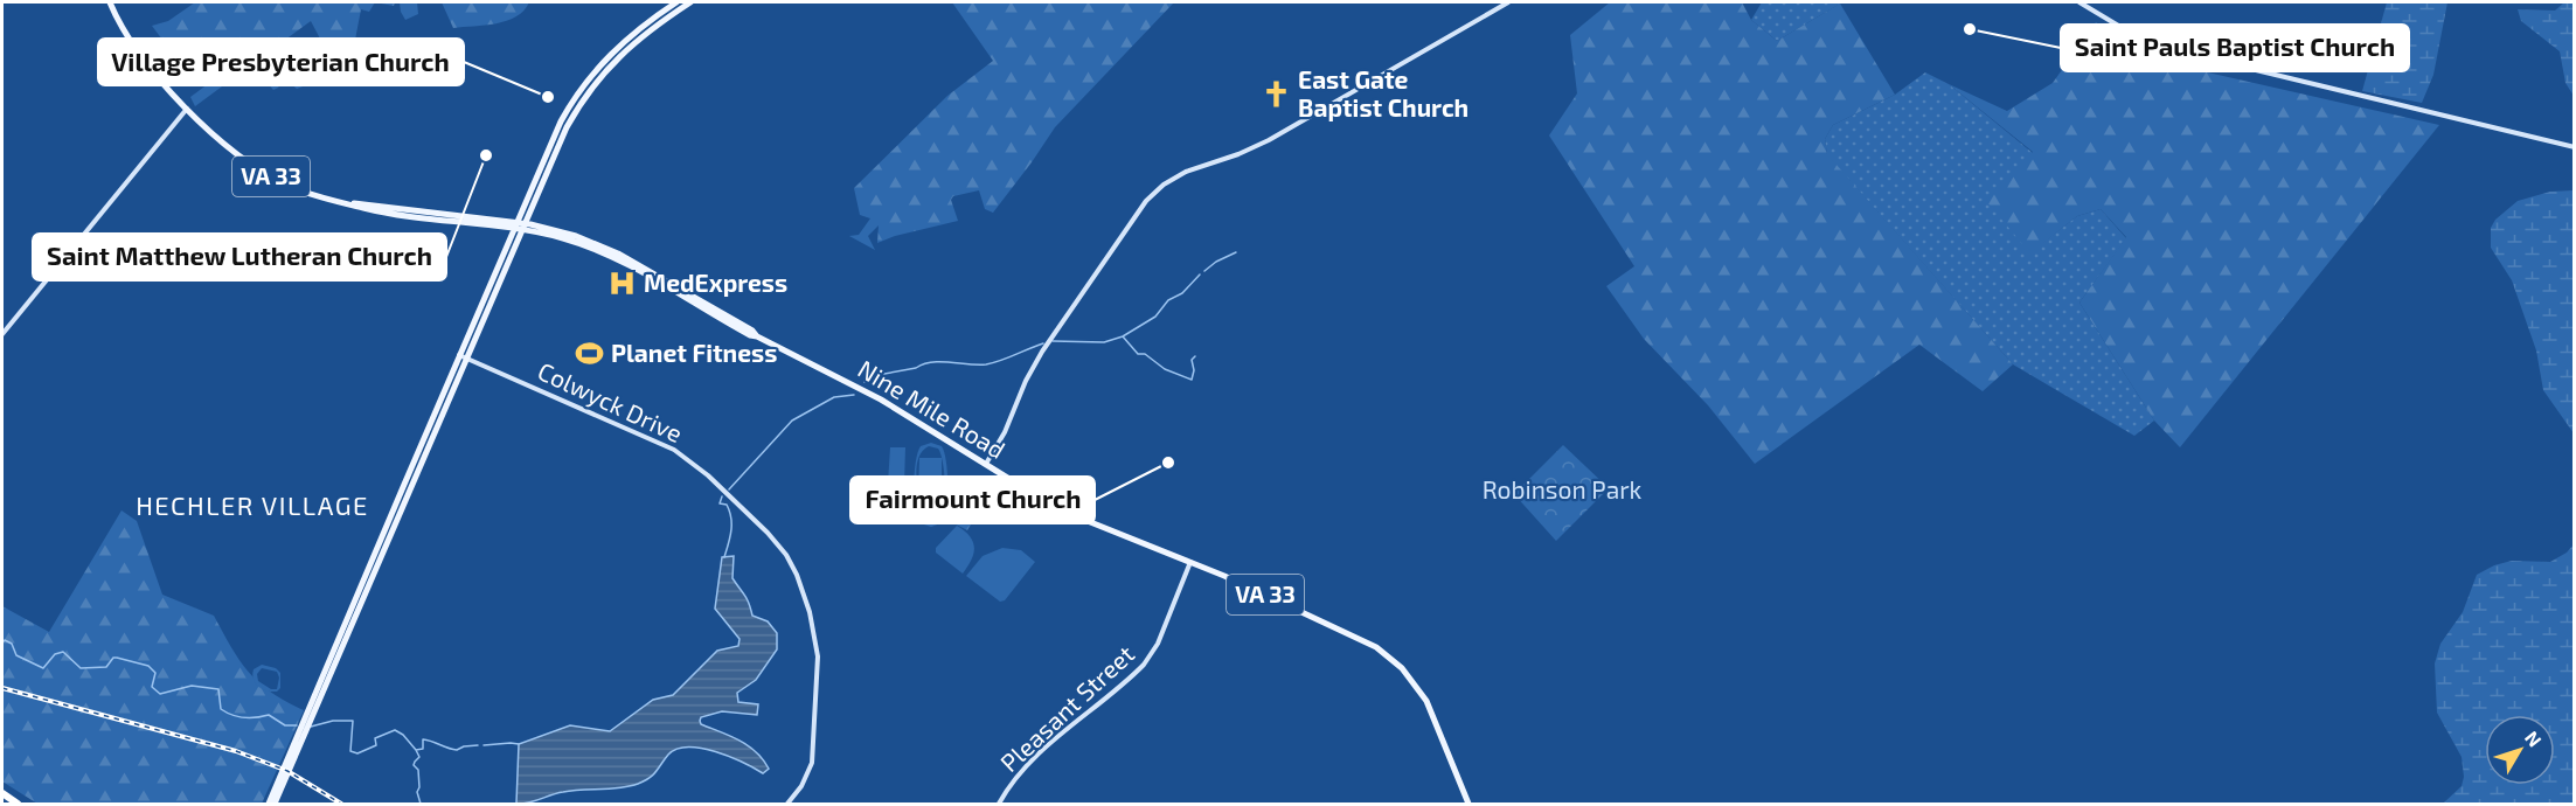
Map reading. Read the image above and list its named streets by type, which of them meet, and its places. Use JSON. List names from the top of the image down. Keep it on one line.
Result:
{"streets":{"main road":["VA 33","Nine Mile Road"],"street":["Colwyck Drive","Pleasant Street"]},"crossings":[["Nine Mile Road","Pleasant Street"]],"districts":["HECHLER VILLAGE"],"parks":["Robinson Park"],"places":{"other":["Saint Pauls Baptist Church","Village Presbyterian Church","Saint Matthew Lutheran Church","Fairmount Church"],"church":["East Gate Baptist Church"],"hospital":["MedExpress"],"sports":["Planet Fitness"]},"north":"top right"}
